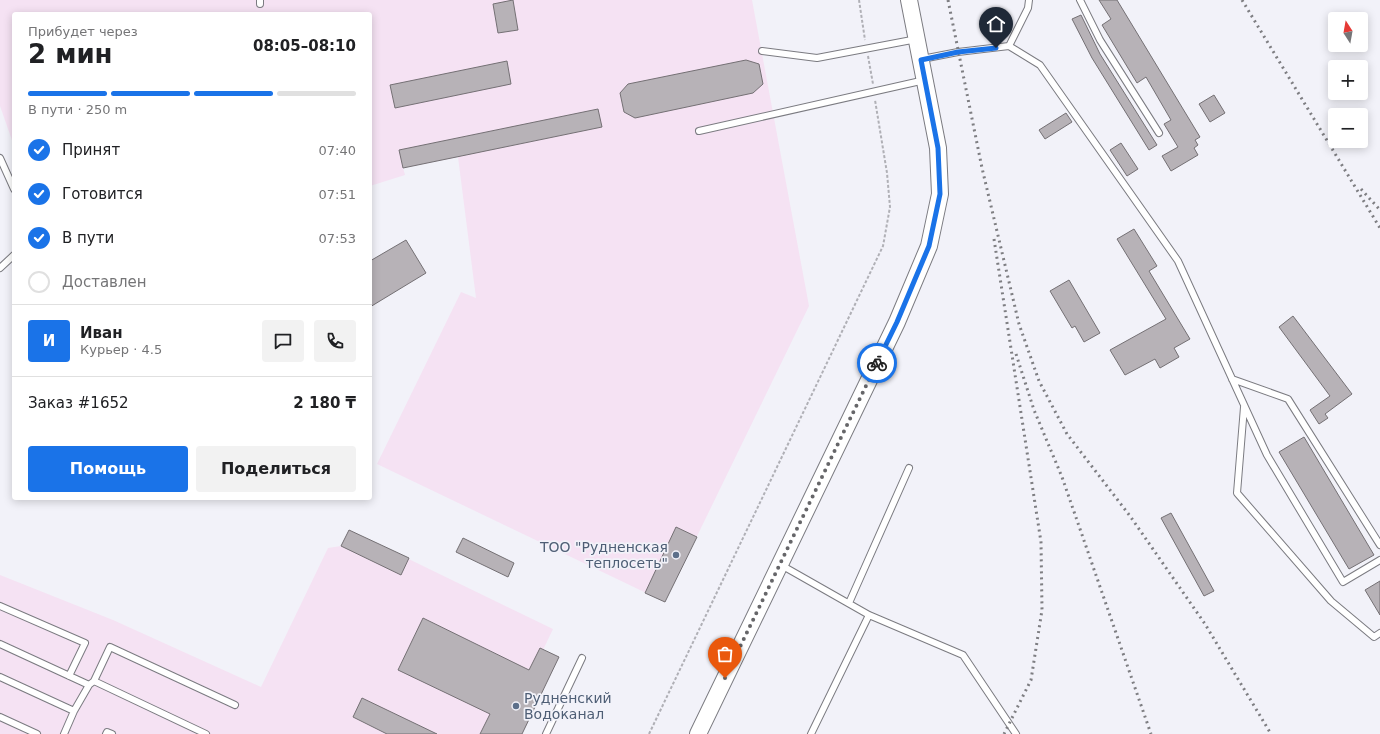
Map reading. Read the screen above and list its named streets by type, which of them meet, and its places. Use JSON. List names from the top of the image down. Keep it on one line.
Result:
{"places":["ТОО \"Рудненская теплосеть\"","Рудненский Водоканал"],"north":"top","page":{"map_buttons":["+","−"],"heading":["2 мин","Прибудет через","08:05–08:10"],"panel":["Иван","Курьер · 4.5","Заказ #1652","2 180 ₸"],"bar":"В пути · 250 m","list":[["Принят","07:40"],["Готовится","07:51"],["В пути","07:53"],"Доставлен"],"round":"И","buttons":["Помощь","Поделиться"]}}
